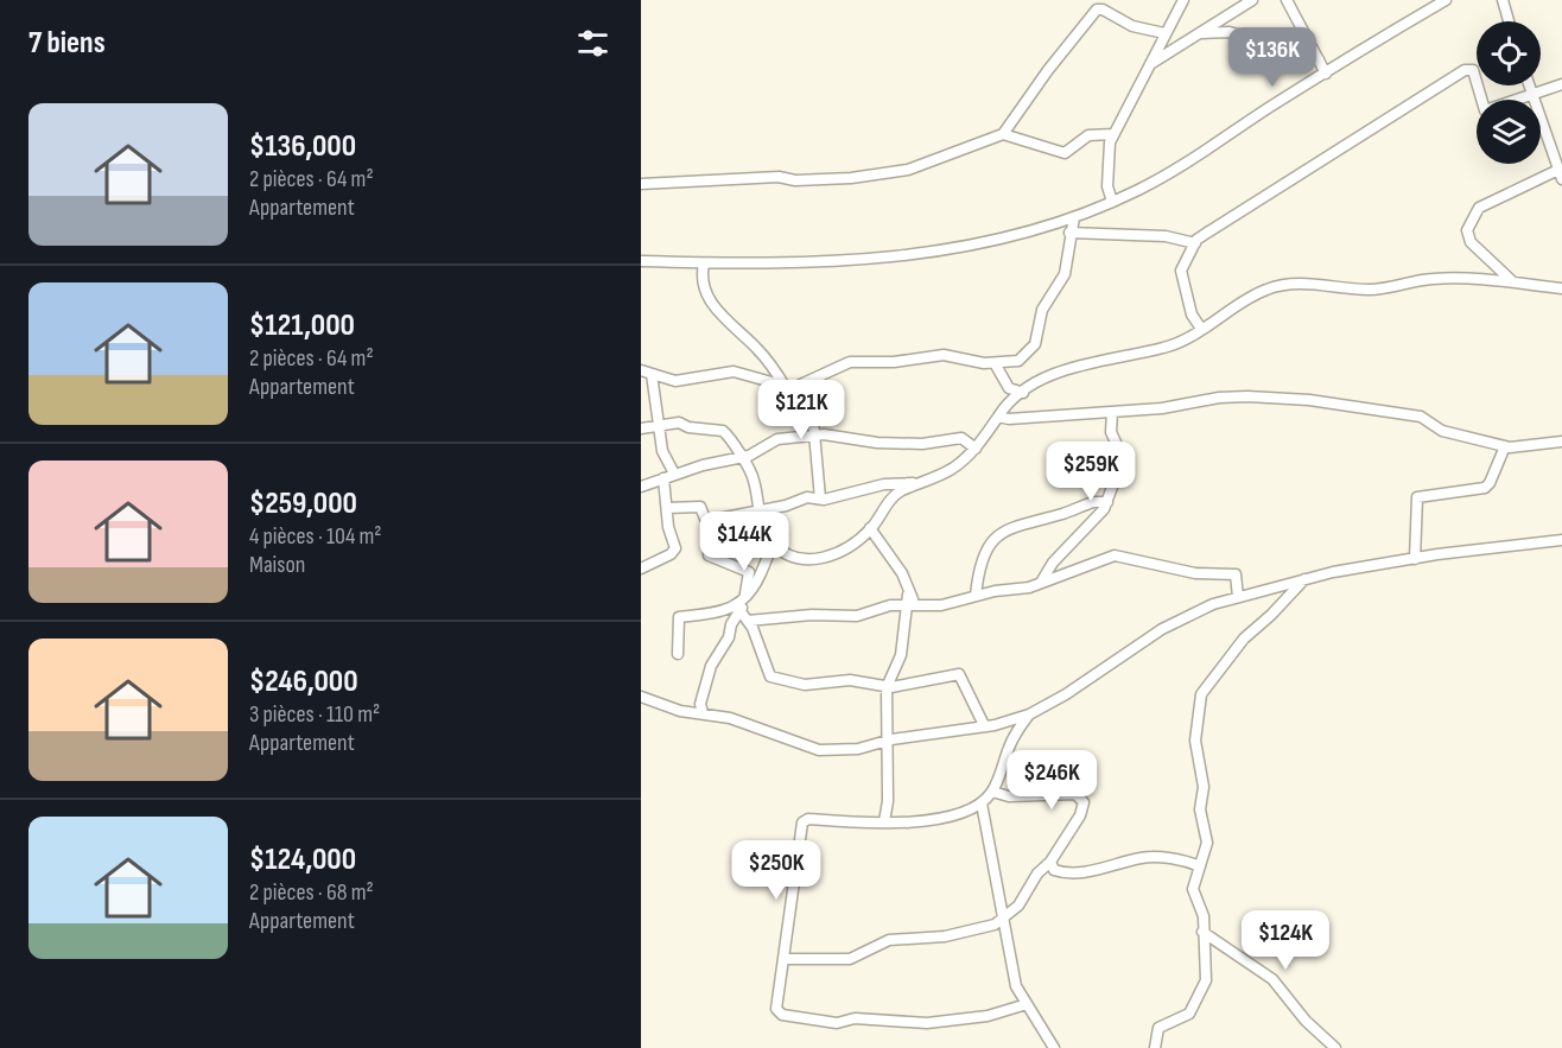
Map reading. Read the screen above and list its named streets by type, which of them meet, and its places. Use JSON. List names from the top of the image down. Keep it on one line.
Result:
{"page":{"heading":"7 biens","price":["$136K","$121K","$259K","$144K","$246K","$250K","$124K"],"list":[{"name":"$136,000","note":"2 pièces · 64 m² · Appartement"},{"name":"$121,000","note":"2 pièces · 64 m² · Appartement"},{"name":"$259,000","note":"4 pièces · 104 m² · Maison"},{"name":"$246,000","note":"3 pièces · 110 m² · Appartement"},{"name":"$124,000","note":"2 pièces · 68 m² · Appartement"}]}}
